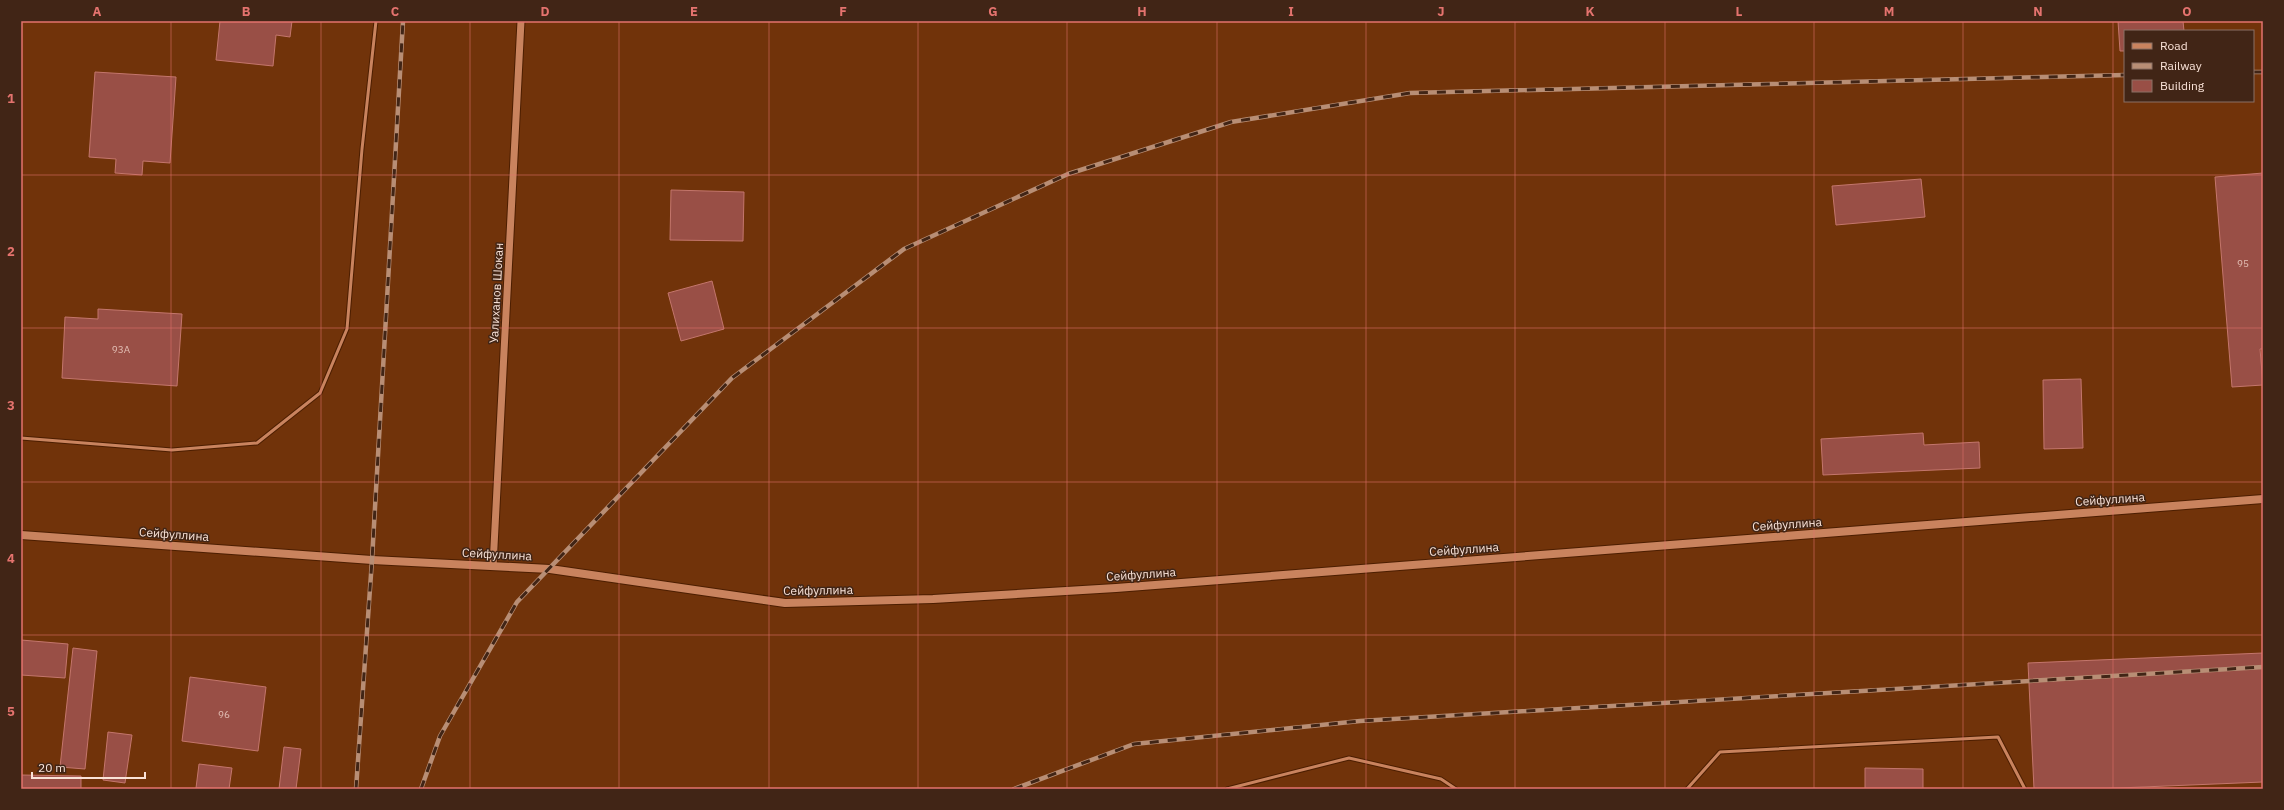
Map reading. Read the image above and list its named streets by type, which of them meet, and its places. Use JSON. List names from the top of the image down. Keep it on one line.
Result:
{"streets":{"main road":["Сейфуллина"],"street":["Уалиханов Шокан"]},"crossings":[["Уалиханов Шокан","Сейфуллина"]],"house_numbers":["95","93А","96"],"legend":["Road","Railway","Building"],"scale_bar":"20 m","grid":{"columns":["A","B","C","D","E","F","G","H","I","J","K","L","M","N","O"],"rows":["1","2","3","4","5"]}}
